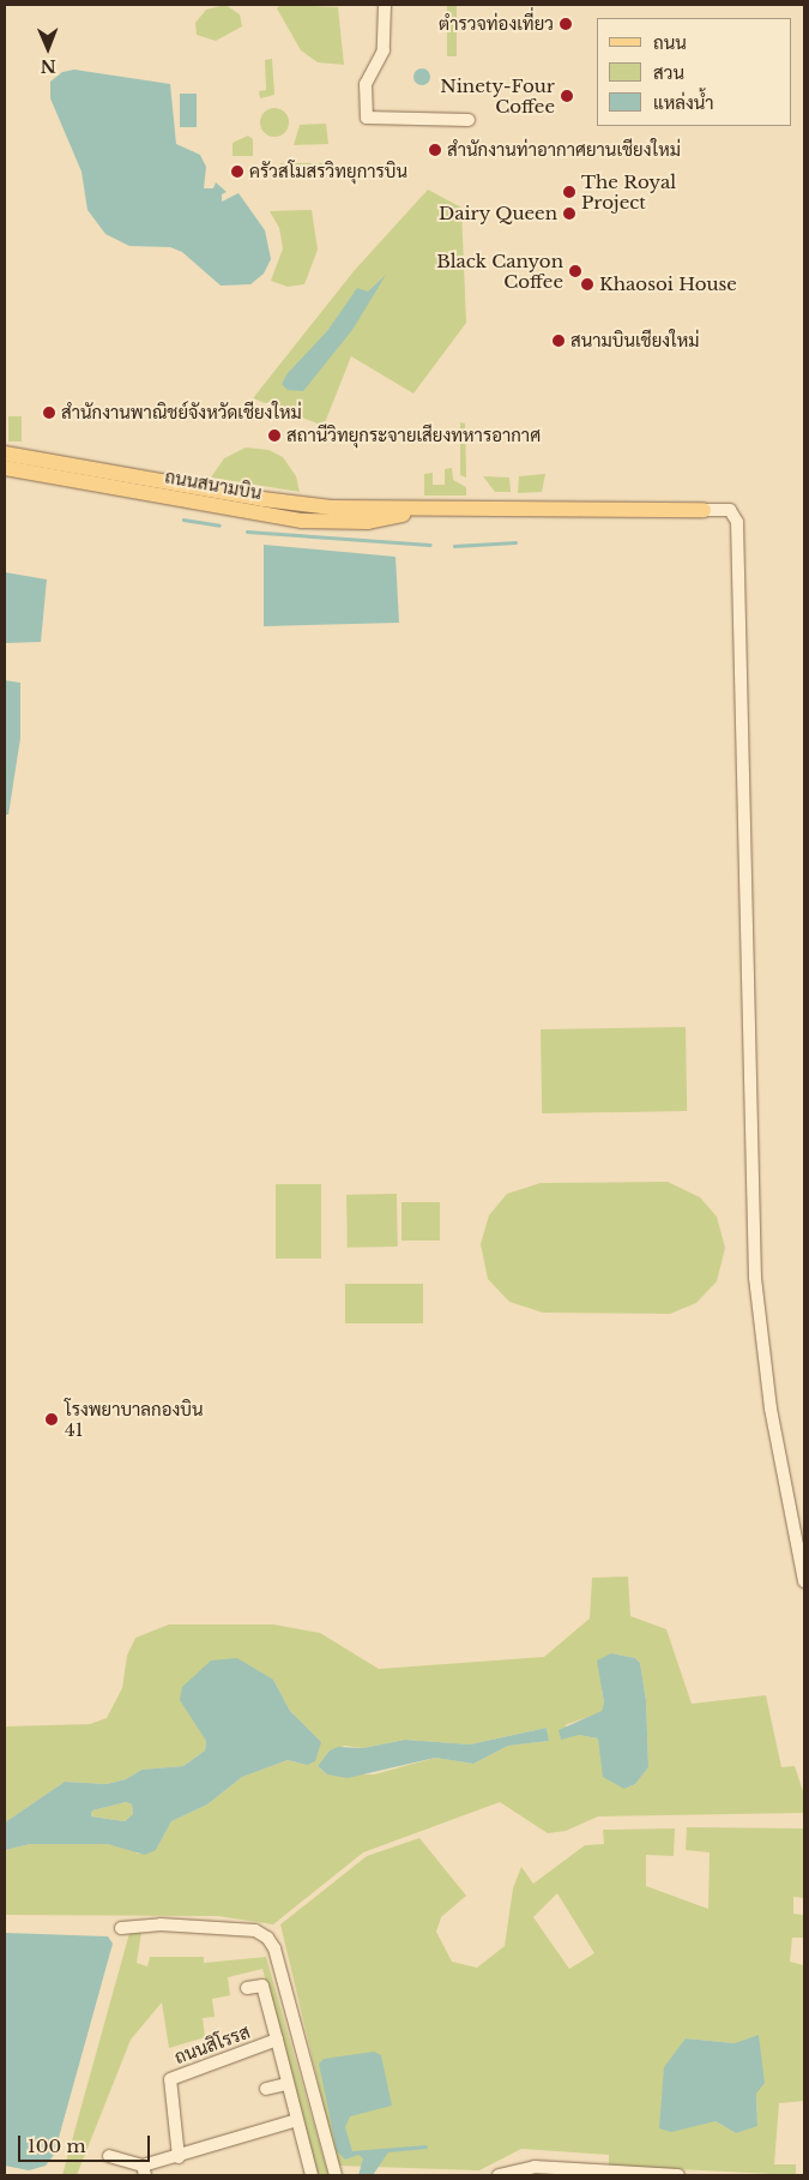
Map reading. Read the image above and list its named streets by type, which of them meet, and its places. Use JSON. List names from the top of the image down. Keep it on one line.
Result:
{"streets":{"main road":["ถนนสนามบิน"],"street":["ถนนสิโรรส"]},"places":["ตำรวจท่องเที่ยว","Ninety-Four Coffee","สำนักงานท่าอากาศยานเชียงใหม่","ครัวสโมสรวิทยุการบิน","The Royal Project","Dairy Queen","Black Canyon Coffee","Khaosoi House","สนามบินเชียงใหม่","สำนักงานพาณิชย์จังหวัดเชียงใหม่","สถานีวิทยุกระจายเสียงทหารอากาศ","โรงพยาบาลกองบิน 41"],"legend":["ถนน","สวน","แหล่งน้ำ"],"scale_bar":"100 m","north":"bottom"}
